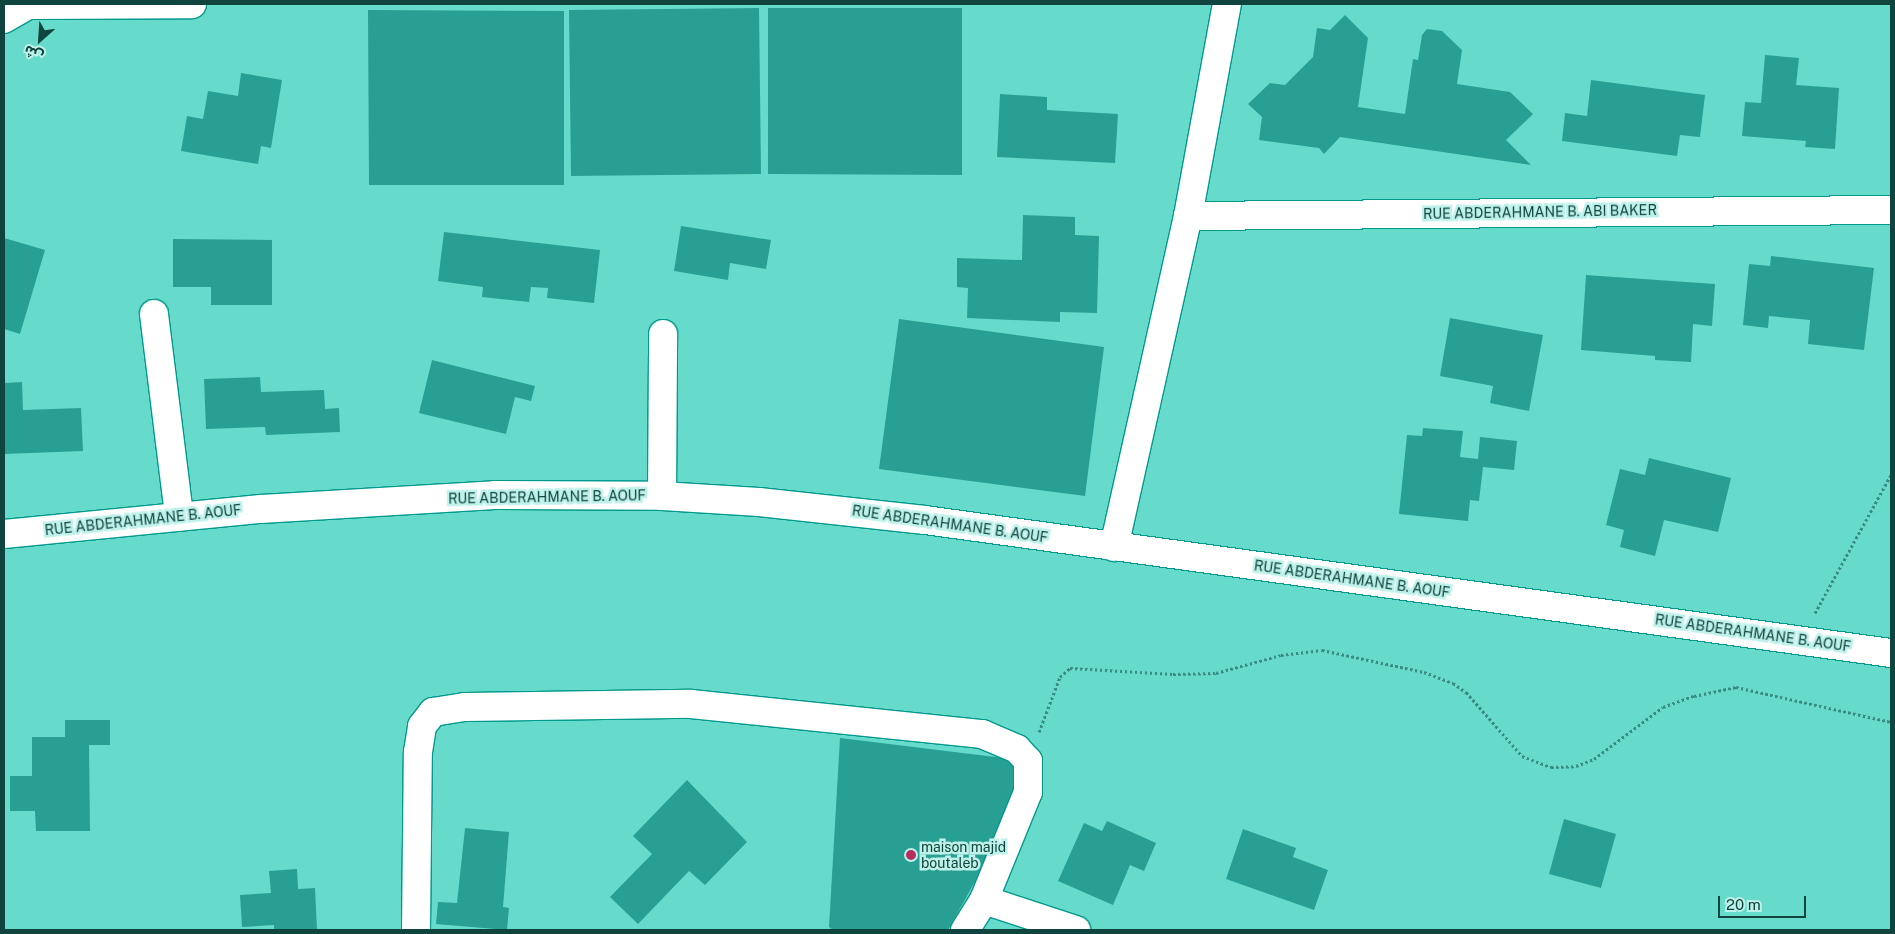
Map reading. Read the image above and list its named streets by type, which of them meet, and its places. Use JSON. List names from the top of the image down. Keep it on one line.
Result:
{"streets":{"street":["RUE ABDERAHMANE B. ABI BAKER","RUE ABDERAHMANE B. AOUF"]},"places":["maison majid boutaleb"],"scale_bar":"20 m","north":"bottom left"}
